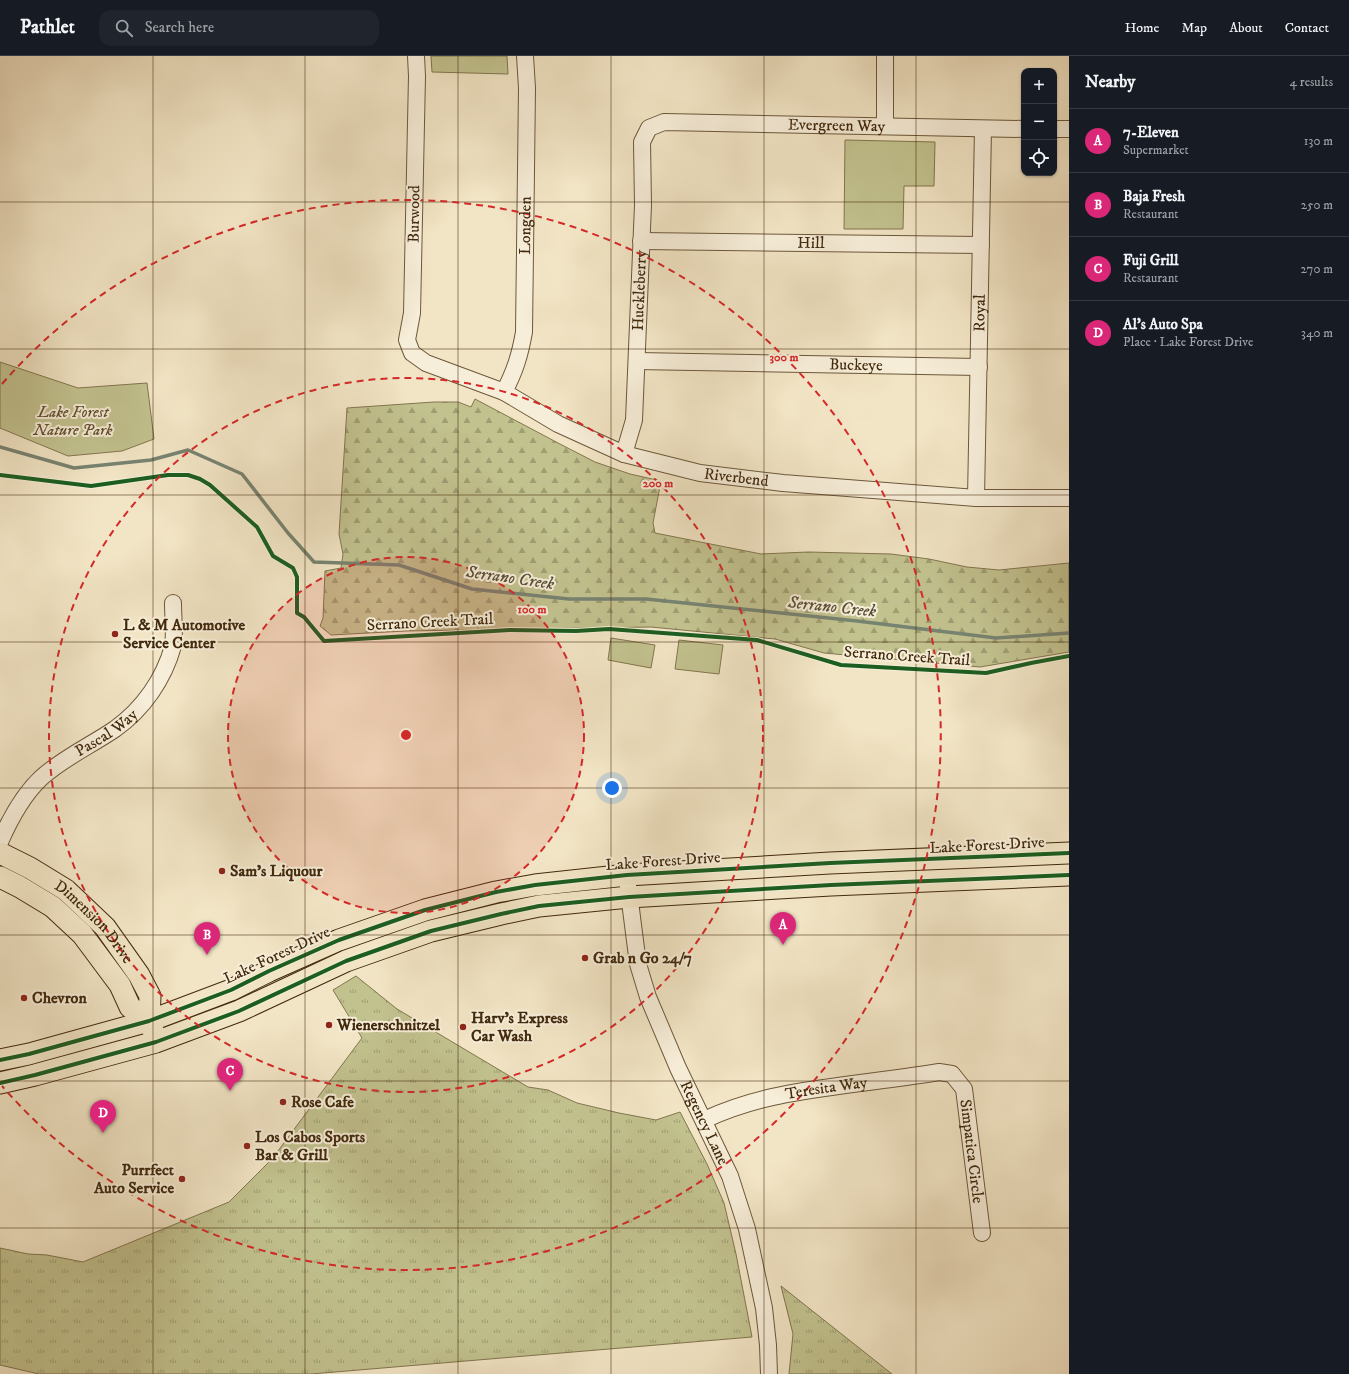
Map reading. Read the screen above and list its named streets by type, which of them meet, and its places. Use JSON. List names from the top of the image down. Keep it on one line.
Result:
{"streets":{"main road":["Lake Forest Drive","Dimension Drive"],"street":["Evergreen Way","Burwood","Longden","Hill","Huckleberry","Royal","Buckeye","Riverbend","Pascal Way","Teresita Way","Regency Lane","Simpatica Circle"],"cycle path":["Serrano Creek Trail"]},"crossings":[["Evergreen Way","Huckleberry"],["Evergreen Way","Royal"],["Burwood","Riverbend"],["Longden","Riverbend"],["Hill","Huckleberry"],["Hill","Royal"],["Huckleberry","Buckeye"],["Huckleberry","Riverbend"],["Royal","Buckeye"],["Royal","Riverbend"],["Lake Forest Drive","Dimension Drive"],["Lake Forest Drive","Regency Lane"],["Teresita Way","Regency Lane"],["Teresita Way","Simpatica Circle"]],"water":["Serrano Creek"],"parks":["Lake Forest Nature Park"],"places":["L & M Automotive Service Center","Sam's Liquour","Grab n Go 24/7","Chevron","Wienerschnitzel","Harv's Express Car Wash","Rose Cafe","Los Cabos Sports Bar & Grill","Purrfect Auto Service"],"page":{"header":"Pathlet","search":"Search here","nav":["Home","Map","About","Contact"],"heading":["Nearby","4 results"],"map_buttons":["+","−"],"list":[{"mark":"A","name":"7-Eleven","note":"Supermarket","value":"130 m"},{"mark":"B","name":"Baja Fresh","note":"Restaurant","value":"250 m"},{"mark":"C","name":"Fuji Grill","note":"Restaurant","value":"270 m"},{"mark":"D","name":"Al's Auto Spa","note":"Place · Lake Forest Drive","value":"340 m"}],"pins":["A","B","C","D"]},"rings":["300 m","200 m","100 m"]}
